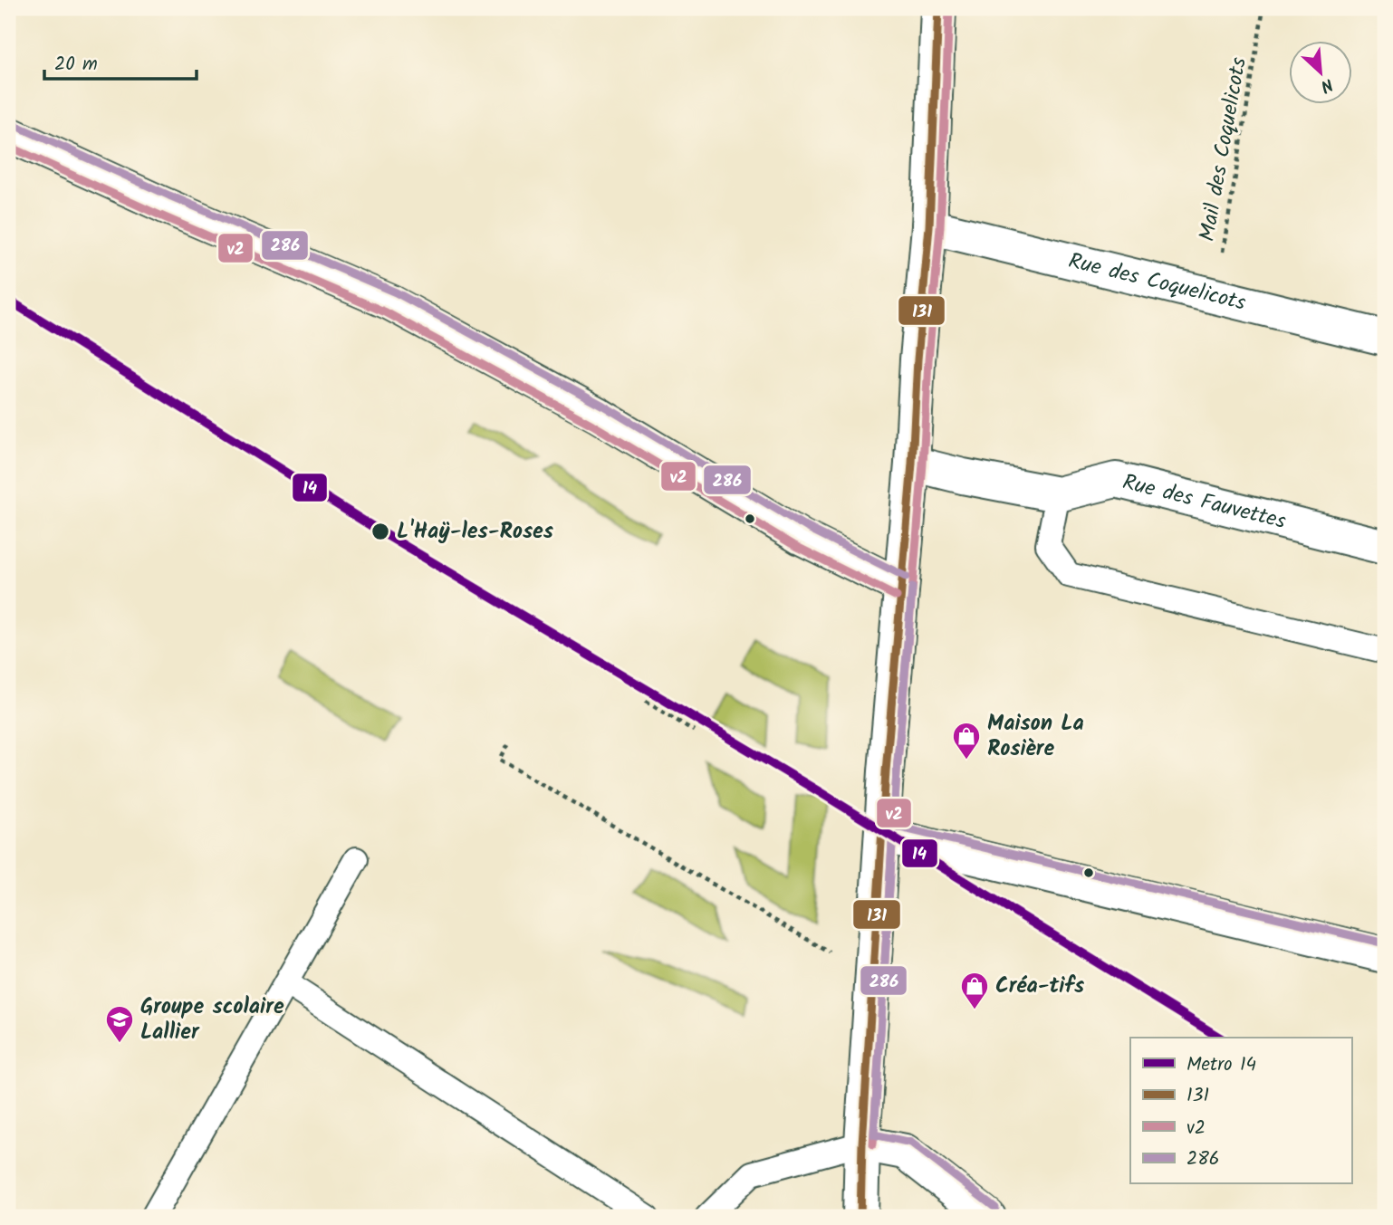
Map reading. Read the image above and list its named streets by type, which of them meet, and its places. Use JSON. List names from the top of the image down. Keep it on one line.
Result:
{"streets":{"street":["Rue des Coquelicots","Rue des Fauvettes"],"path":["Mail des Coquelicots"]},"crossings":[["Mail des Coquelicots","Rue des Coquelicots"]],"places":{"other":["L'Haÿ-les-Roses"],"shop":["Maison La Rosière","Créa-tifs"],"school or university":["Groupe scolaire Lallier"]},"lines":["transit line 131","transit line v2","transit line 286","metro line 14"],"legend":["Metro 14","131","v2","286"],"scale_bar":"20 m","north":"bottom right"}
